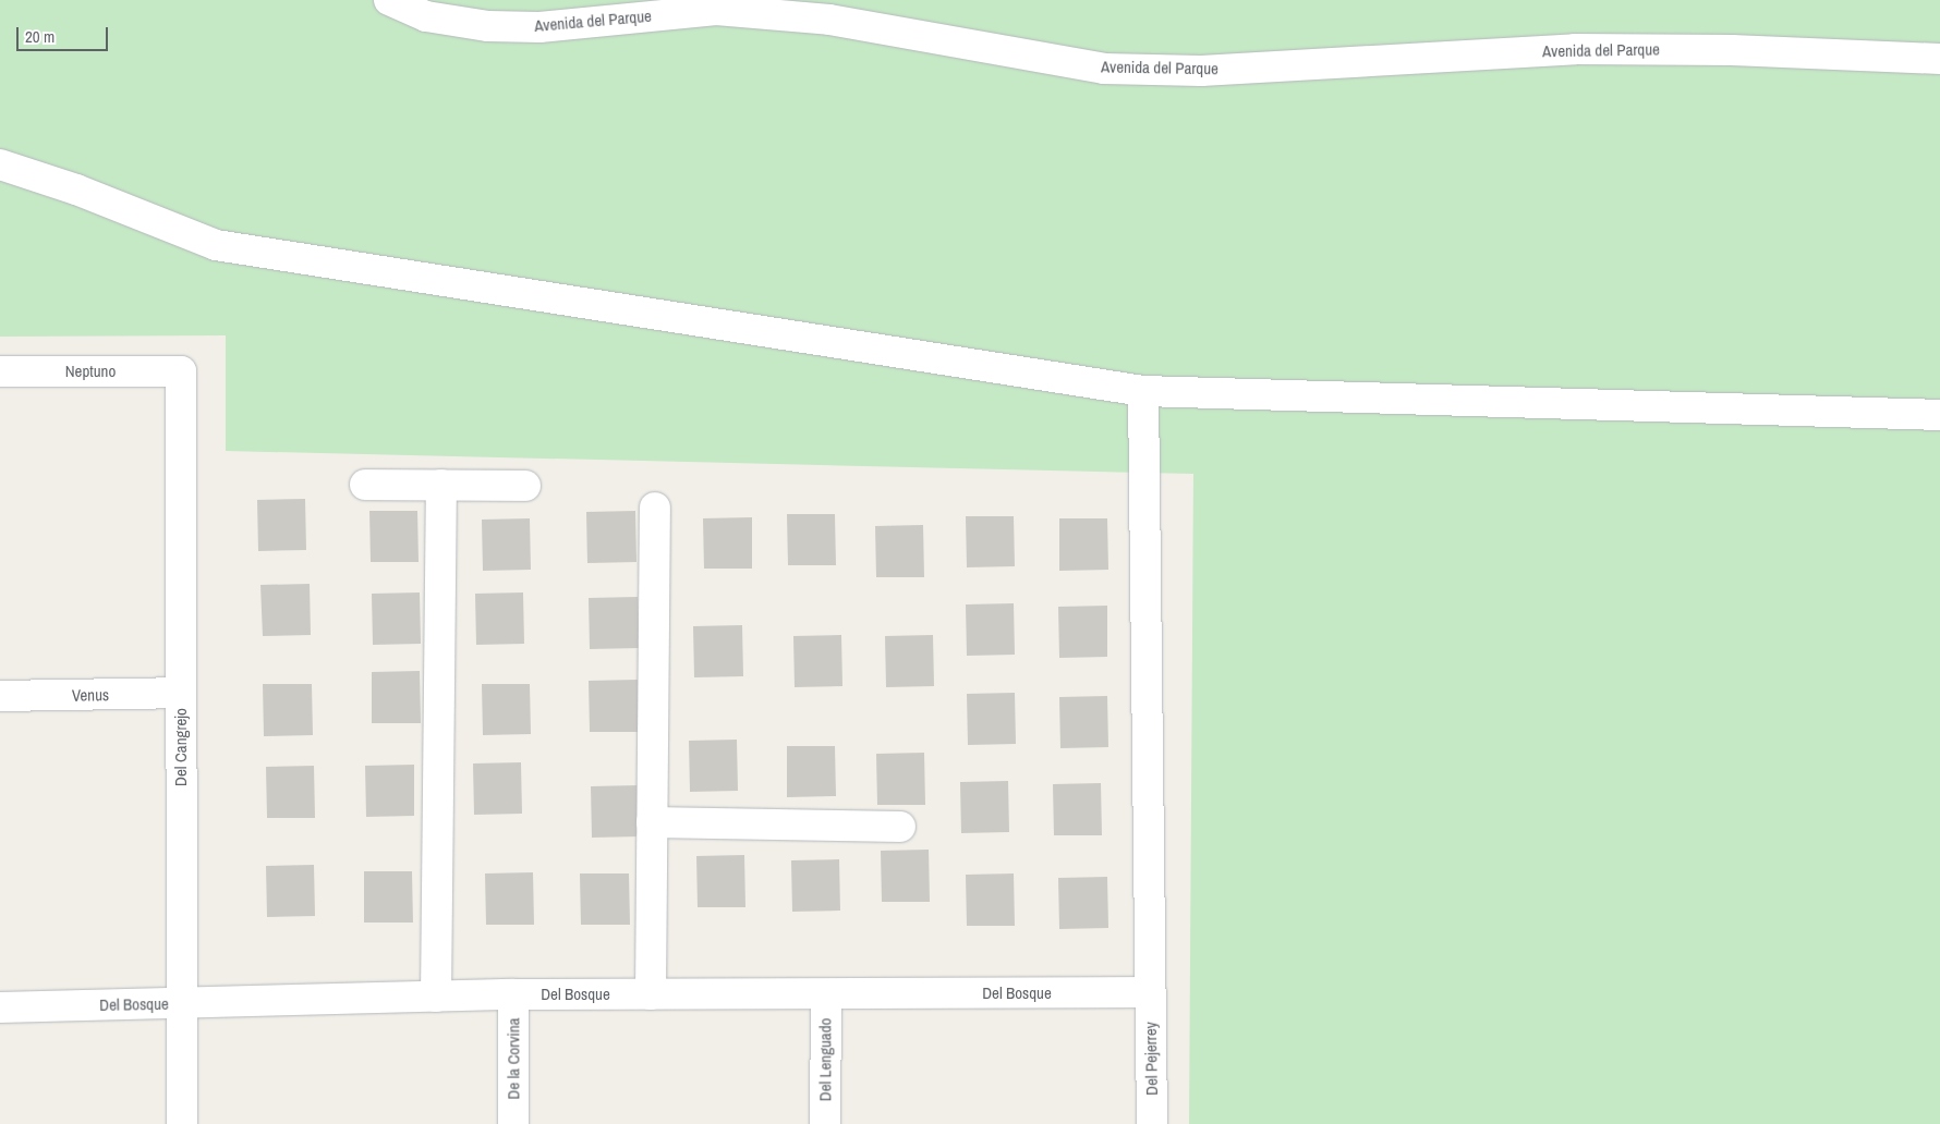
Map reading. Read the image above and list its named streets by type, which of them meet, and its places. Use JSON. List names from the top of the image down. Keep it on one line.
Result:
{"streets":{"street":["Avenida del Parque","Neptuno","Venus","Del Cangrejo","Del Bosque","De la Corvina","Del Pejerrey","Del Lenguado"]},"crossings":[["Neptuno","Del Cangrejo"],["Venus","Del Cangrejo"],["Del Cangrejo","Del Bosque"],["Del Bosque","De la Corvina"],["Del Bosque","Del Pejerrey"],["Del Bosque","Del Lenguado"]],"scale_bar":"20 m"}
